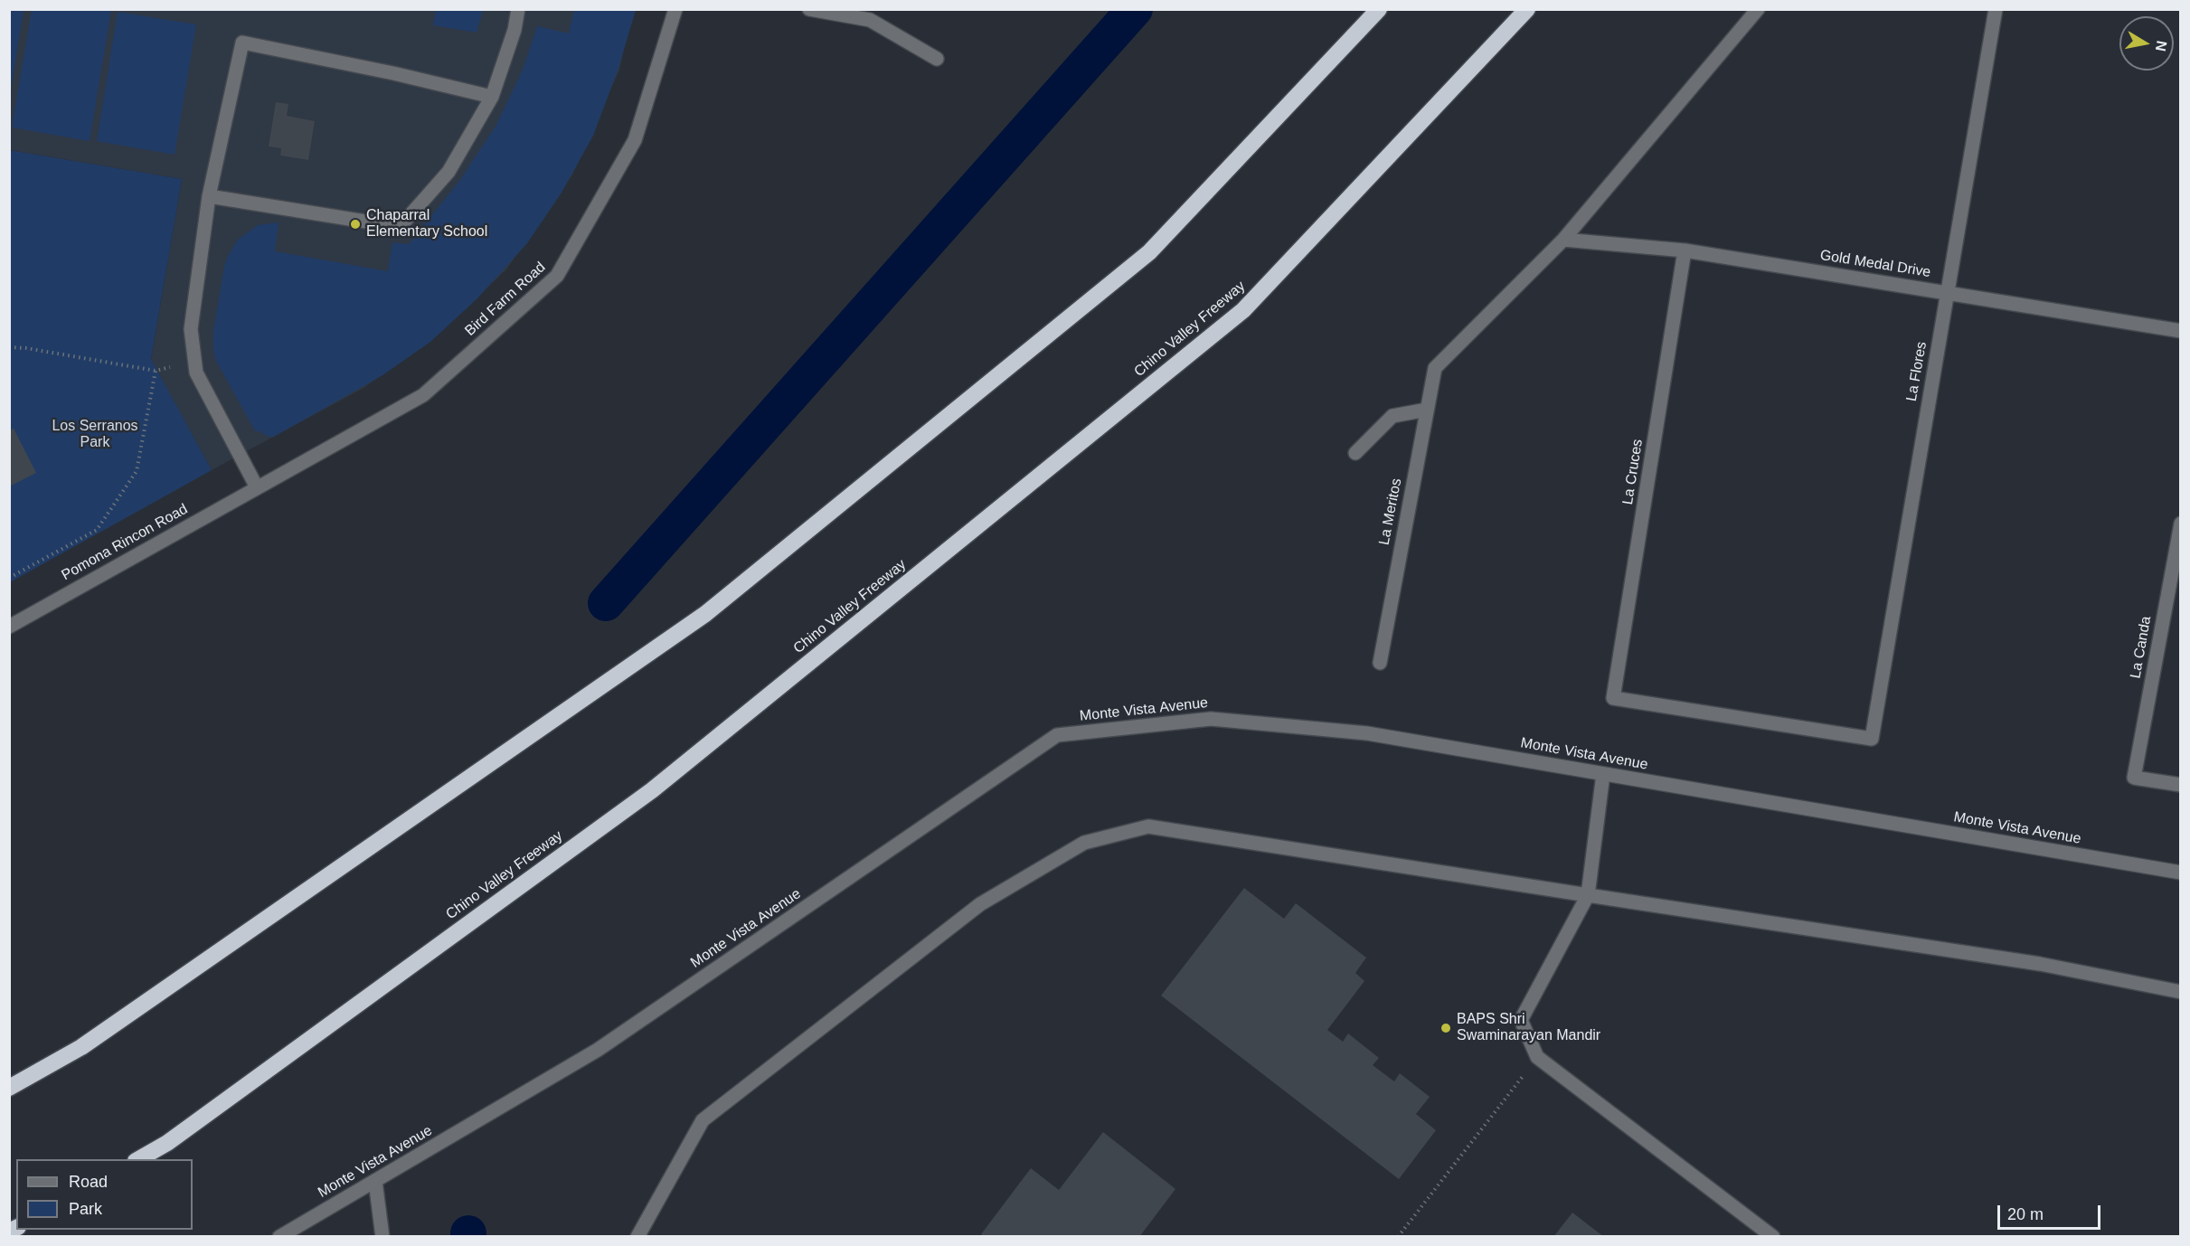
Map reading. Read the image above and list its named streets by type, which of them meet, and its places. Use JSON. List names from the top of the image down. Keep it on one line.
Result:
{"streets":{"highway":["Chino Valley Freeway"],"street":["Gold Medal Drive","Bird Farm Road","La Flores","La Cruces","La Meritos","Pomona Rincon Road","La Canda","Monte Vista Avenue"]},"crossings":[["Gold Medal Drive","La Flores"],["Gold Medal Drive","La Cruces"],["Gold Medal Drive","La Meritos"],["Bird Farm Road","Pomona Rincon Road"],["La Flores","La Cruces"]],"parks":["Los Serranos Park"],"places":["Chaparral Elementary School","BAPS Shri Swaminarayan Mandir"],"legend":["Road","Park"],"scale_bar":"20 m","north":"right"}
